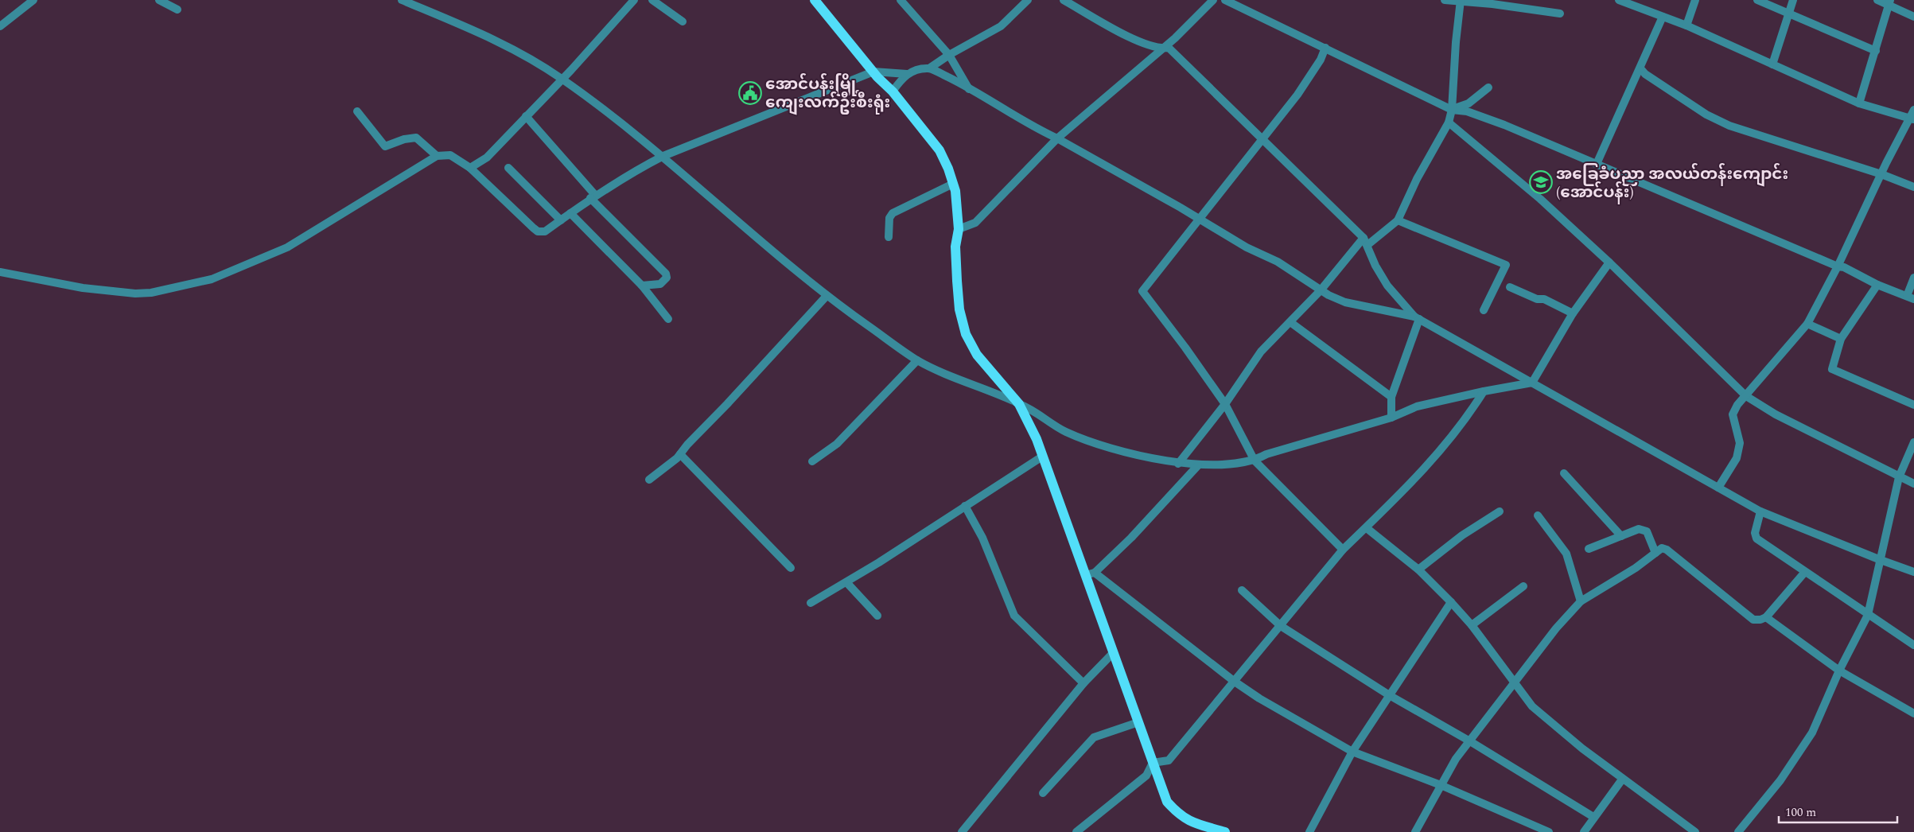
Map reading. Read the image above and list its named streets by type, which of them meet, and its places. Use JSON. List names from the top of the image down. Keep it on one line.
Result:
{"places":{"public building":["အောင်ပန်းမြို့ ကျေးလက်ဦးစီးရုံး"],"school or university":["အခြေခံပညာ အလယ်တန်းကျောင်း (အောင်ပန်း)"]},"scale_bar":"100 m"}
